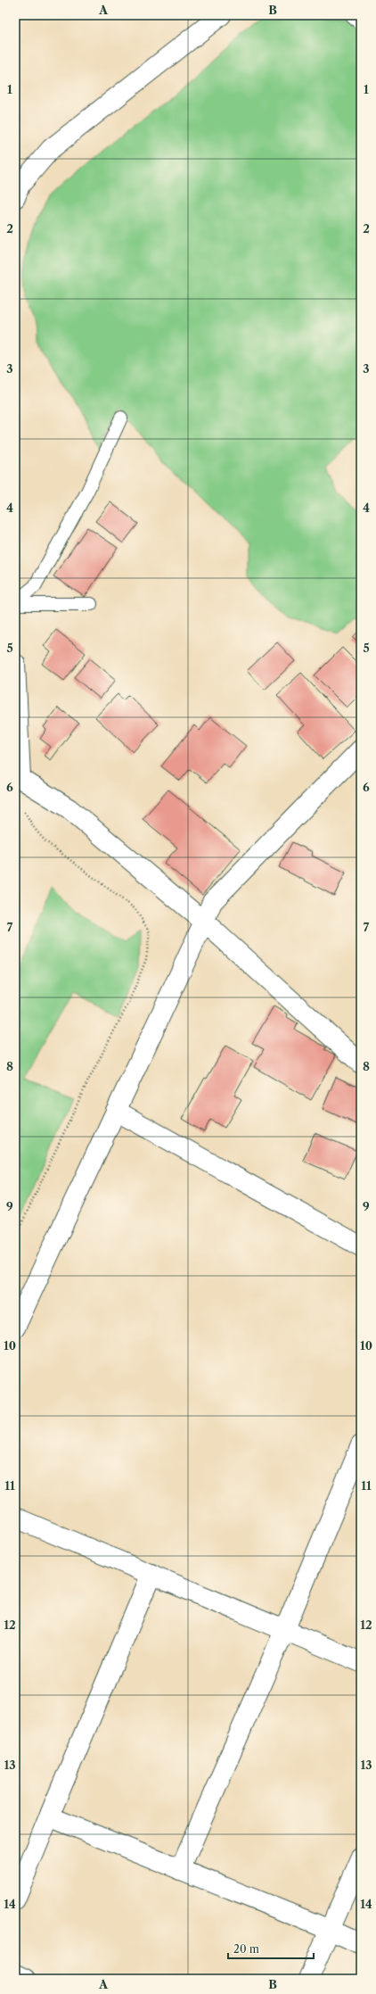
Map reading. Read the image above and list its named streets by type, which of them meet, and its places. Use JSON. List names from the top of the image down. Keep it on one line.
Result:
{"scale_bar":"20 m","grid":{"columns":["A","B"],"rows":["1","2","3","4","5","6","7","8","9","10","11","12","13","14"]}}
